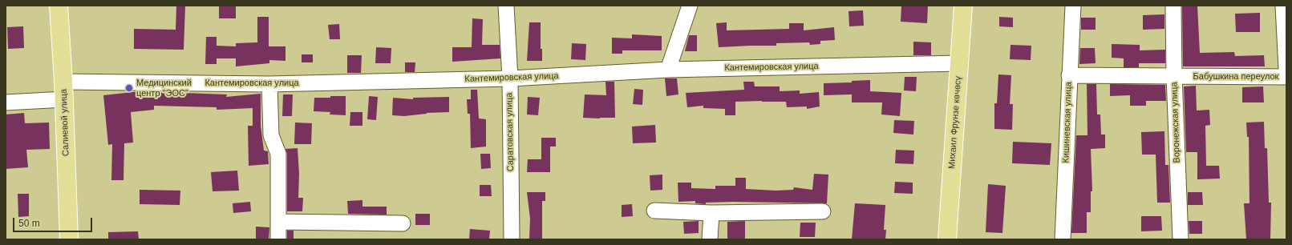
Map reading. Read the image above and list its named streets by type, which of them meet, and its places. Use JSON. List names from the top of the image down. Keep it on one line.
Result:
{"streets":{"main road":["Салиевой улица","Михаил Фрунзе көчөсү"],"street":["Кантемировская улица","Бабушкина переулок","Кишиневская улица","Воронежская улица","Саратовская улица"]},"crossings":[["Кантемировская улица","Салиевой улица"],["Кантемировская улица","Михаил Фрунзе көчөсү"],["Кантемировская улица","Саратовская улица"],["Бабушкина переулок","Кишиневская улица"],["Бабушкина переулок","Воронежская улица"]],"places":["Медицинский центр \"ЭОС\""],"scale_bar":"50 m"}
